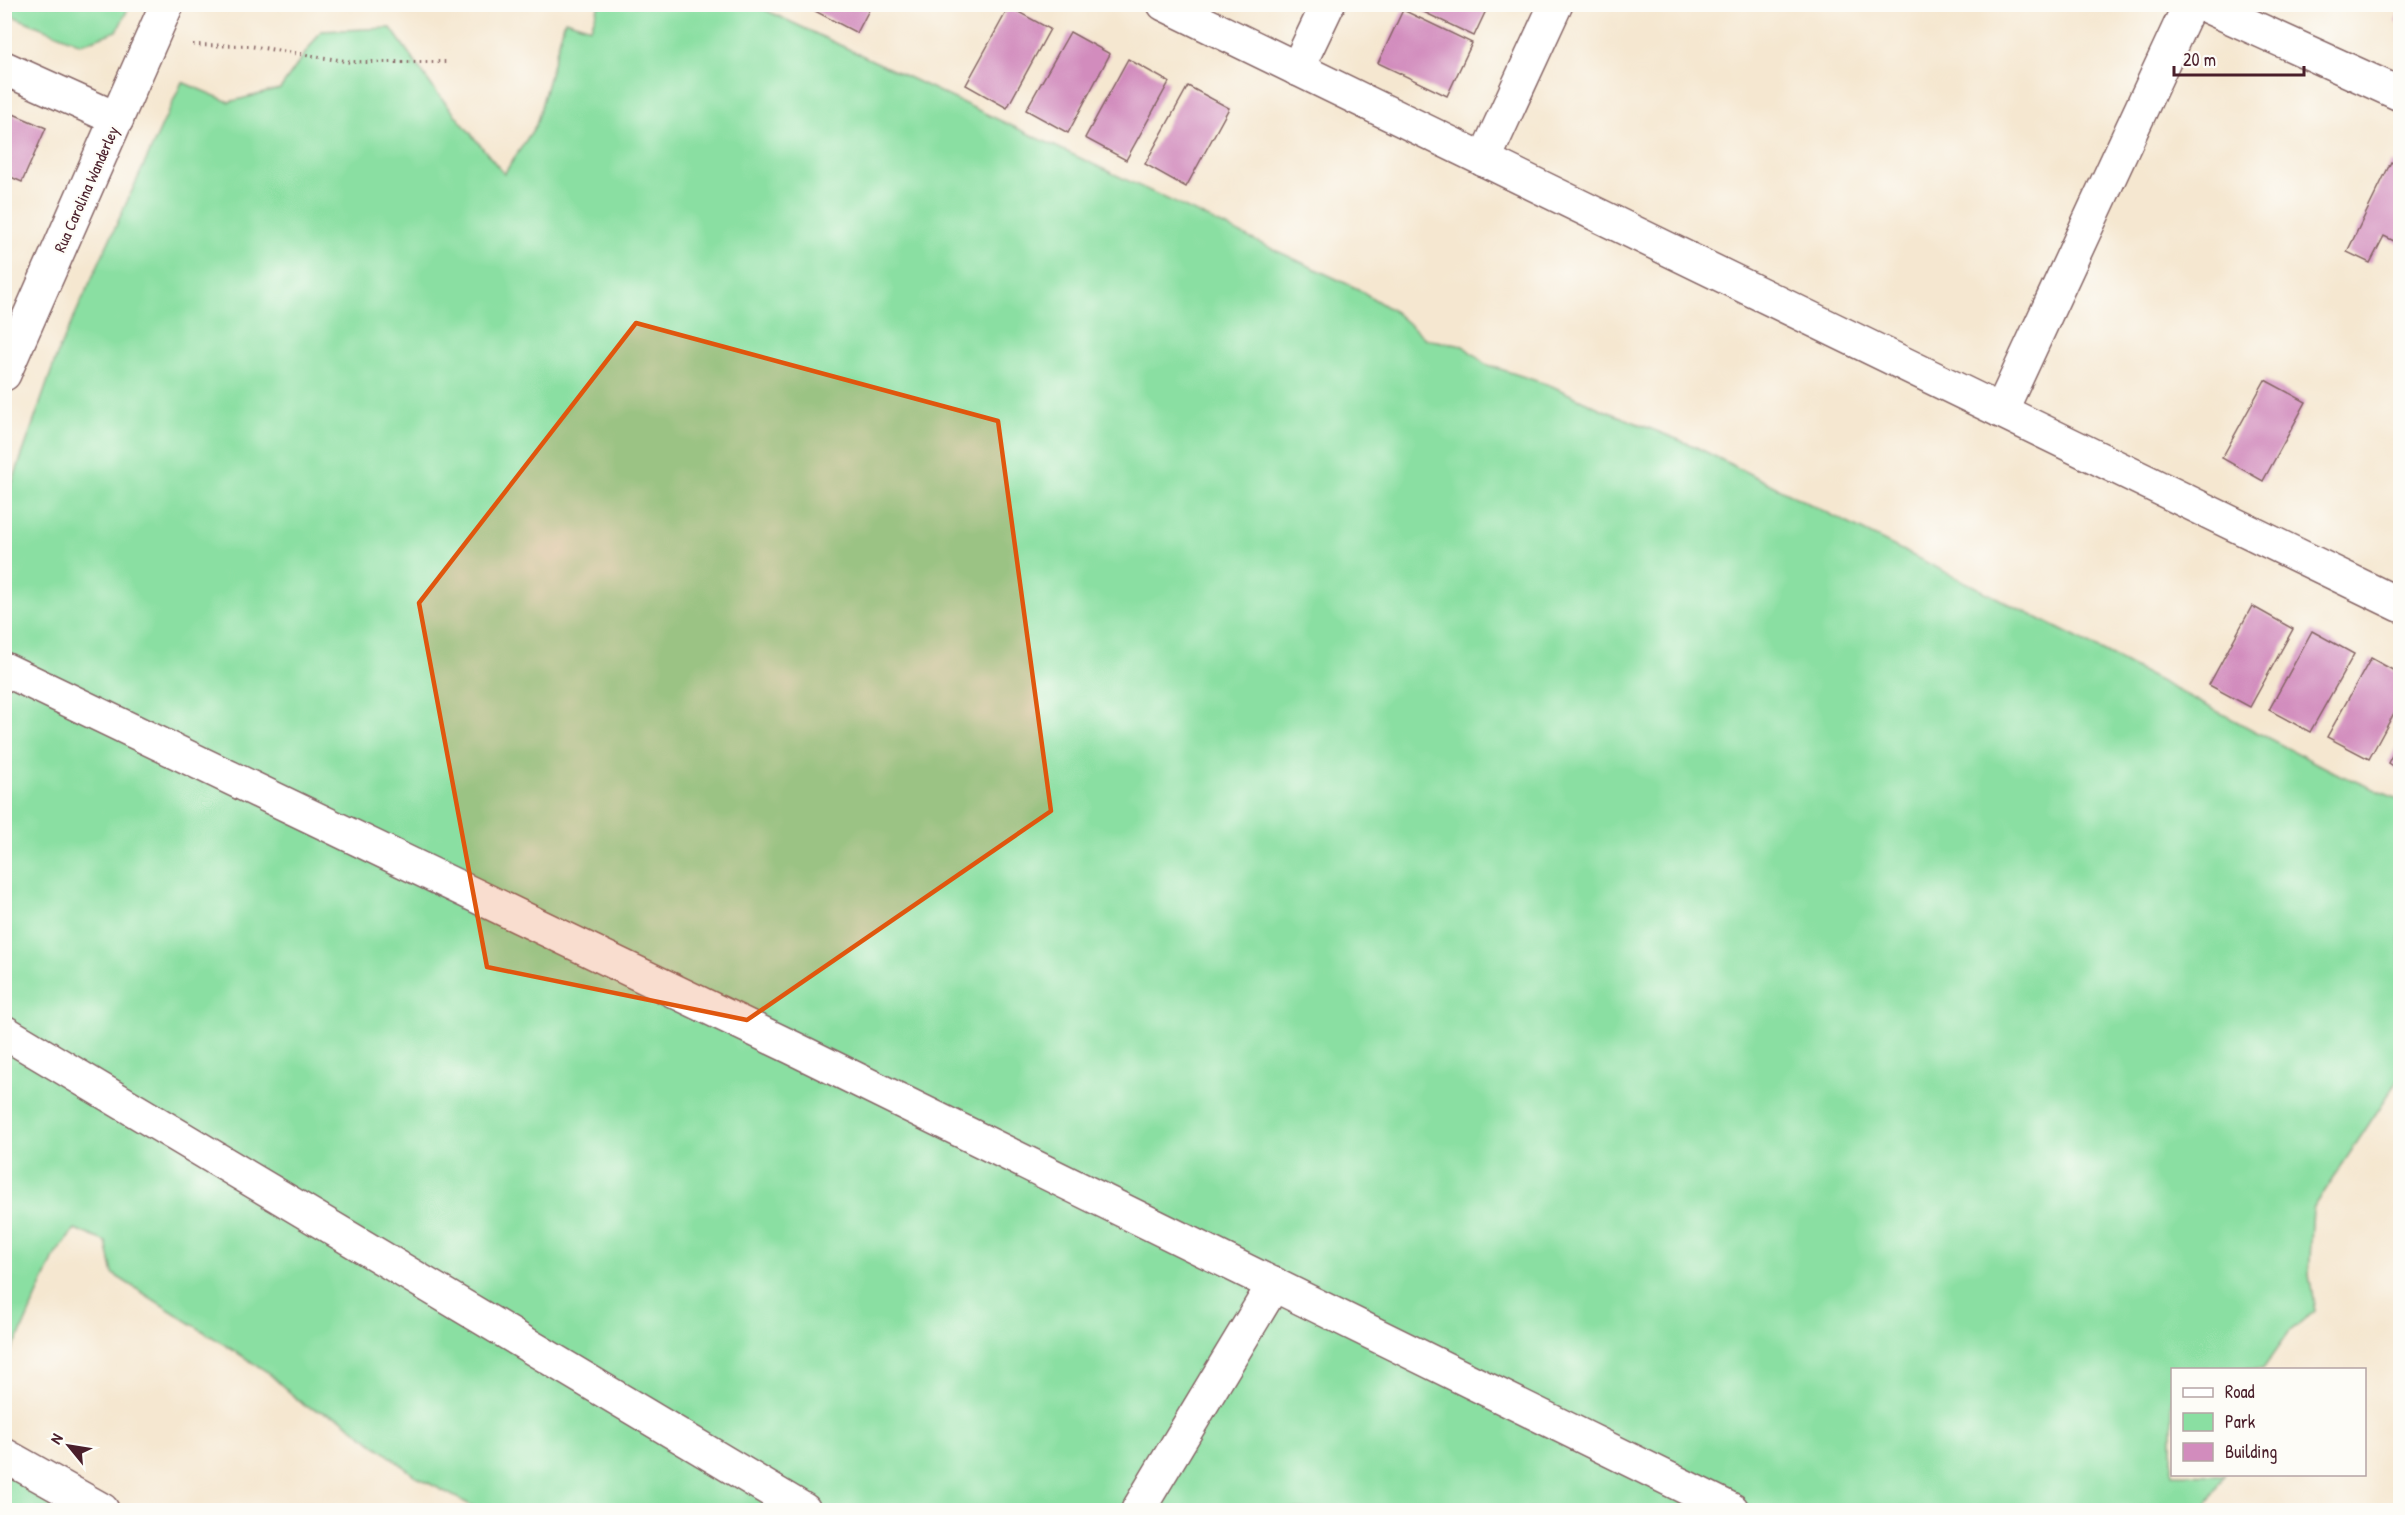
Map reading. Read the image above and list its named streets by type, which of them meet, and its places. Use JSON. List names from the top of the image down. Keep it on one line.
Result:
{"streets":{"street":["Rua Carolina Wanderley"]},"legend":["Road","Park","Building"],"scale_bar":"20 m","north":"top left"}
